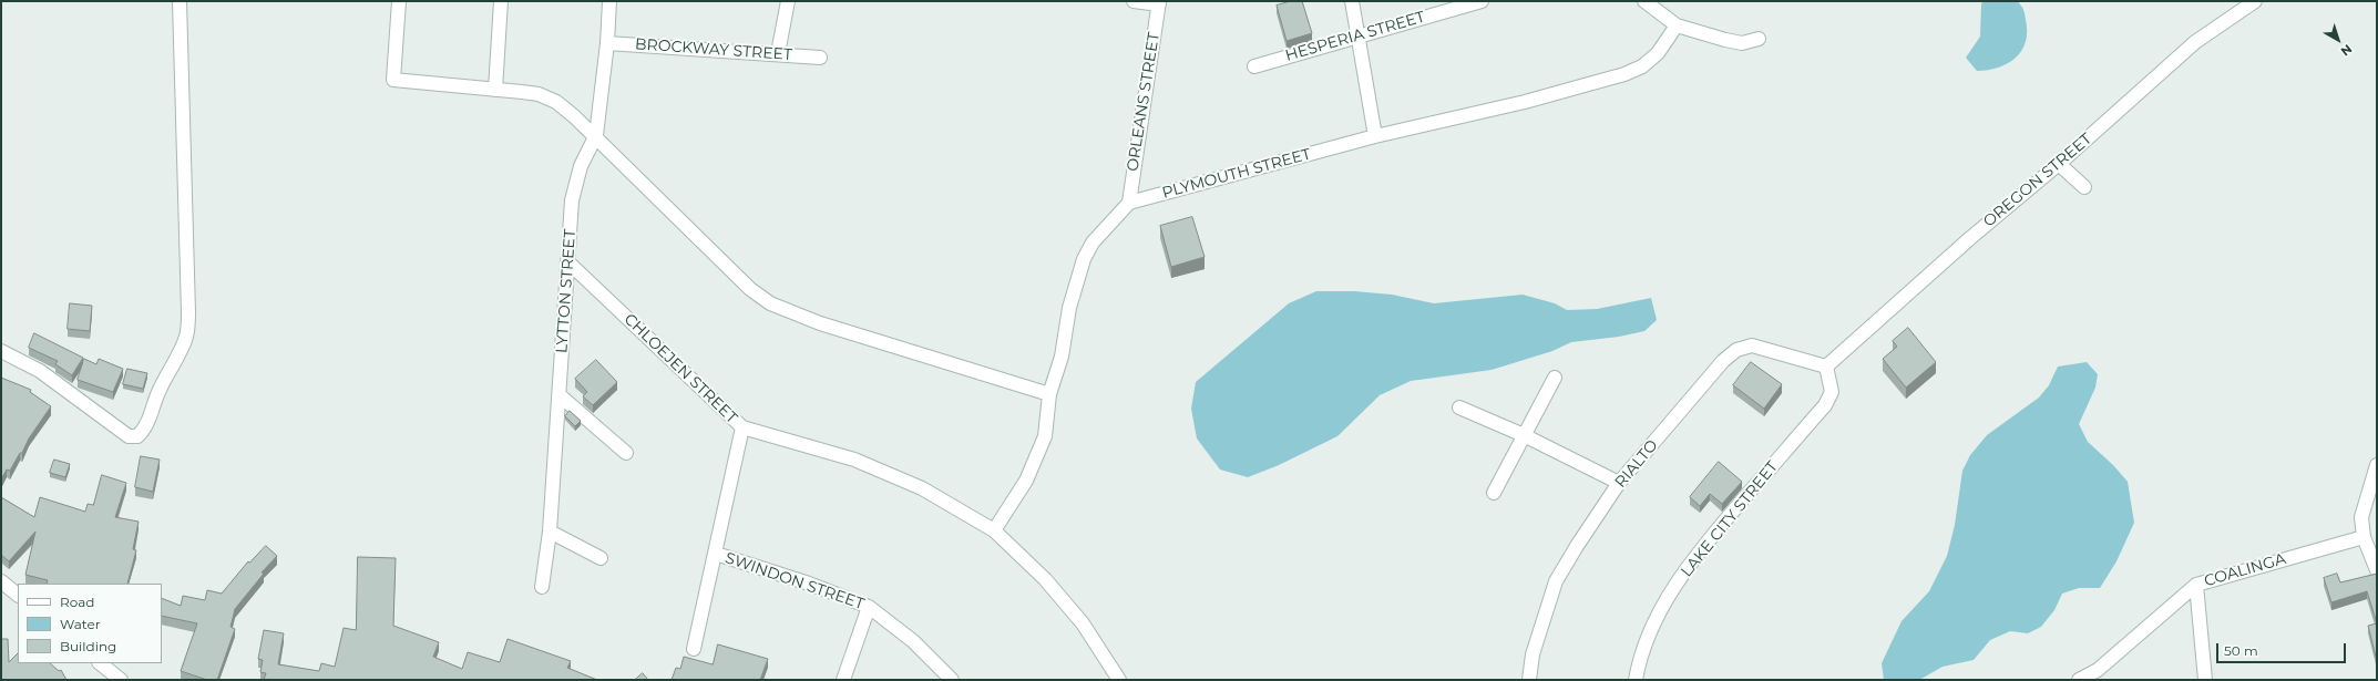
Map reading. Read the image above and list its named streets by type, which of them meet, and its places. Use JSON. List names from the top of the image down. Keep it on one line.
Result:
{"streets":{"street":["HESPERIA STREET","BROCKWAY STREET","ORLEANS STREET","PLYMOUTH STREET","OREGON STREET","LYTTON STREET","CHLOEJEN STREET","RIALTO","LAKE CITY STREET","COALINGA","SWINDON STREET"]},"crossings":[["BROCKWAY STREET","LYTTON STREET"],["ORLEANS STREET","PLYMOUTH STREET"],["OREGON STREET","RIALTO"],["OREGON STREET","LAKE CITY STREET"],["LYTTON STREET","CHLOEJEN STREET"],["RIALTO","LAKE CITY STREET"]],"legend":["Road","Water","Building"],"scale_bar":"50 m","north":"bottom right"}
